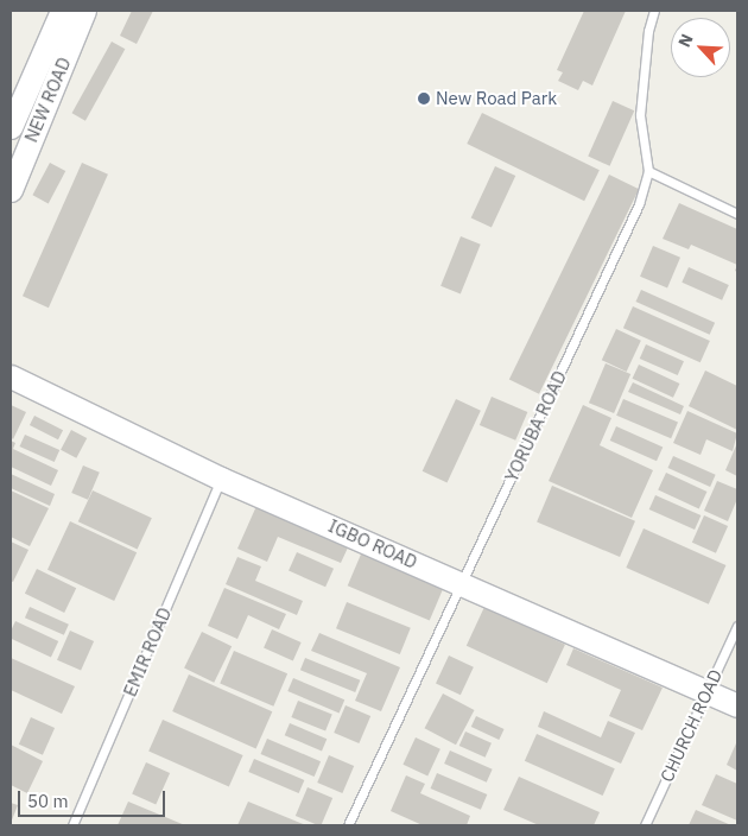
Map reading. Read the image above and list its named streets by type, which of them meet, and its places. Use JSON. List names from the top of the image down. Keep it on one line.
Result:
{"streets":{"street":["NEW ROAD","IGBO ROAD"],"lane":["YORUBA ROAD","EMIR ROAD","CHURCH ROAD"]},"crossings":[["YORUBA ROAD","IGBO ROAD"],["IGBO ROAD","EMIR ROAD"],["IGBO ROAD","CHURCH ROAD"]],"places":["New Road Park"],"scale_bar":"50 m","north":"top left"}
